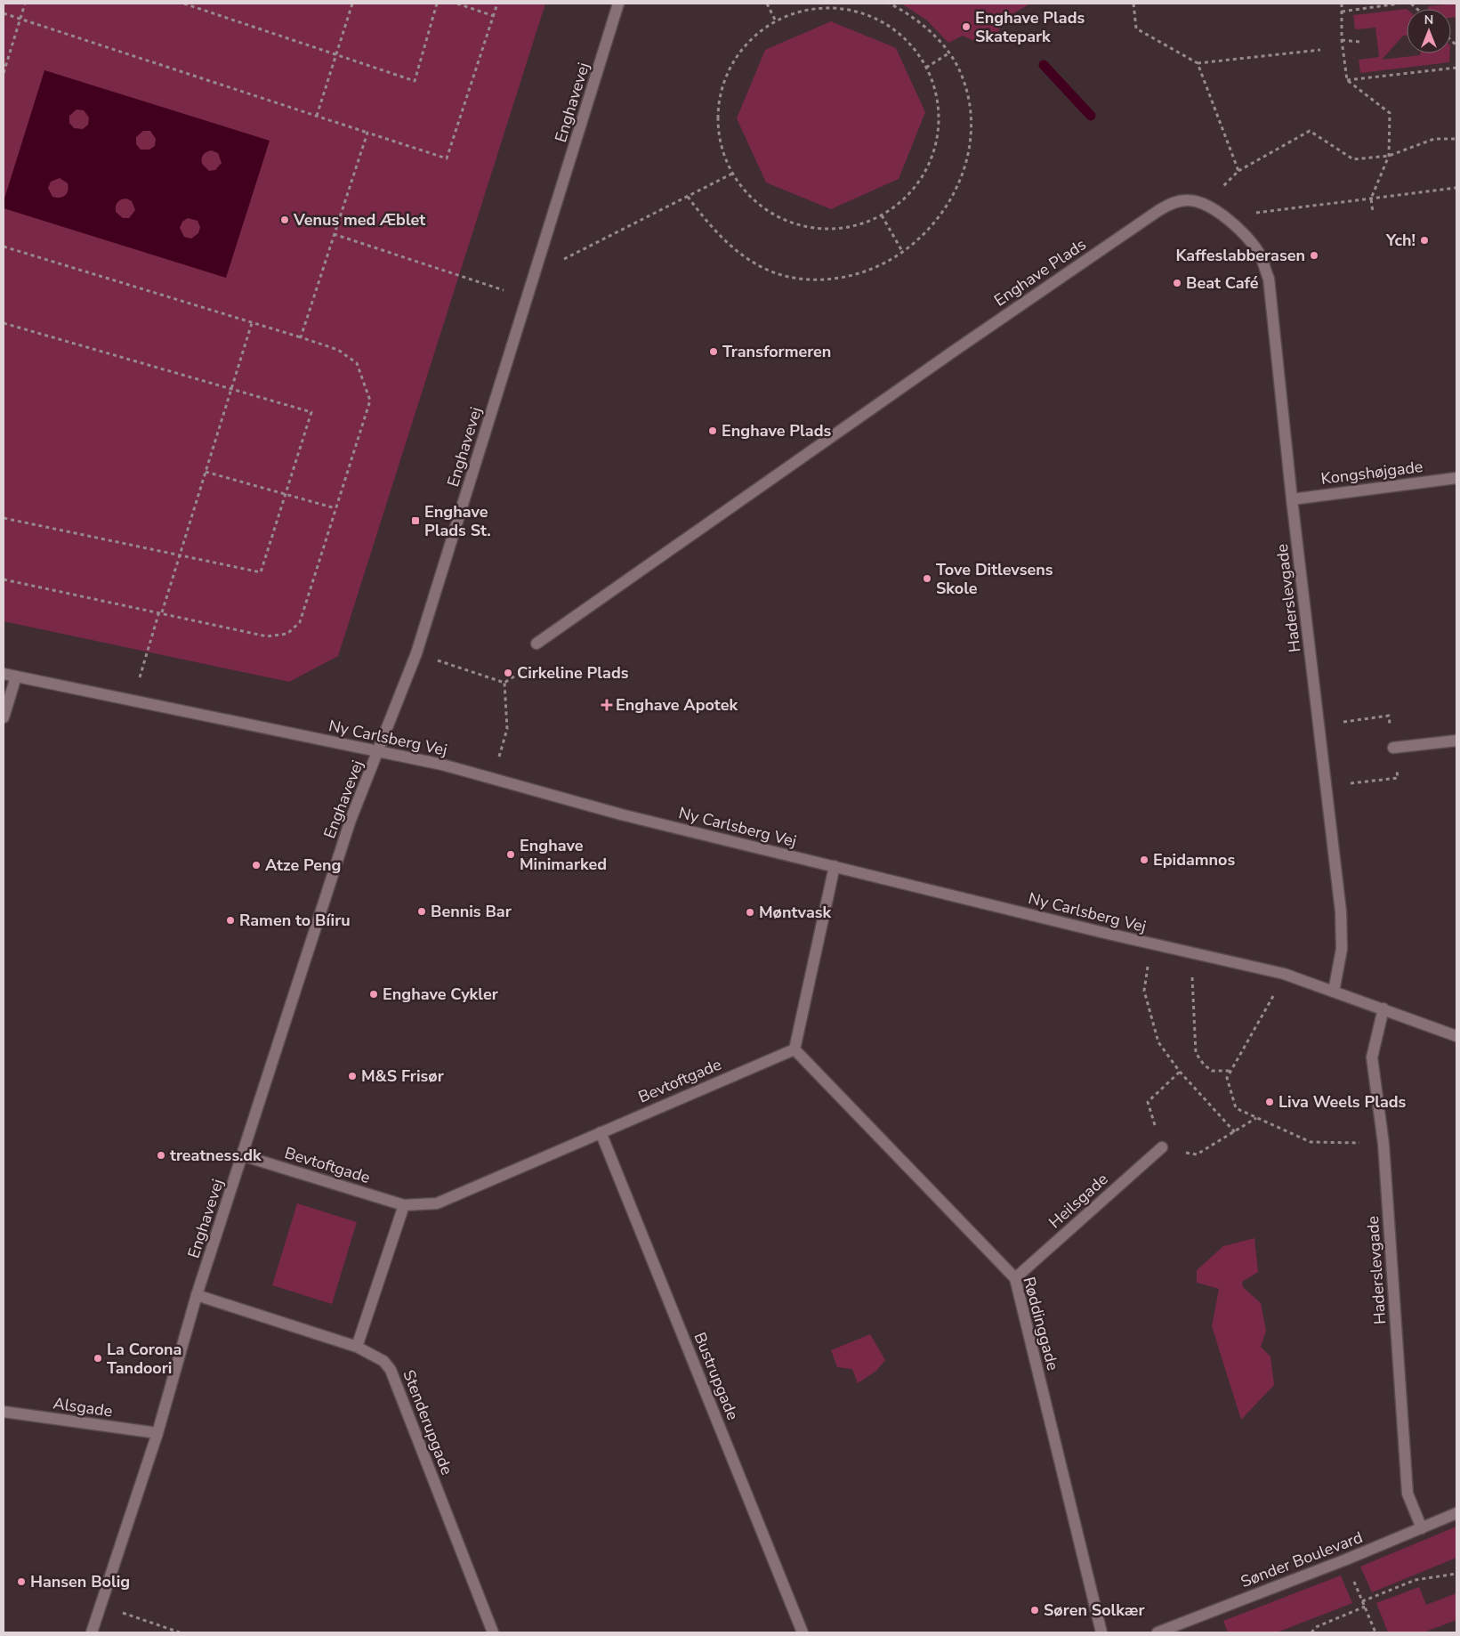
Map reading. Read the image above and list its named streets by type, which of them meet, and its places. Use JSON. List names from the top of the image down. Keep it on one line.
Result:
{"streets":{"street":["Enghavevej","Enghave Plads","Kongshøjgade","Haderslevgade","Ny Carlsberg Vej","Bevtoftgade","Heilsgade","Røddinggade","Bustrupgade","Alsgade","Stenderupgade","Sønder Boulevard"]},"crossings":[["Enghavevej","Ny Carlsberg Vej"],["Enghavevej","Bevtoftgade"],["Enghavevej","Alsgade"],["Enghavevej","Stenderupgade"],["Enghave Plads","Haderslevgade"],["Kongshøjgade","Haderslevgade"],["Haderslevgade","Ny Carlsberg Vej"],["Haderslevgade","Sønder Boulevard"],["Bevtoftgade","Røddinggade"],["Bevtoftgade","Bustrupgade"],["Heilsgade","Røddinggade"]],"places":{"other":["Enghave Plads Skatepark","Venus med Æblet","Ych!","Kaffeslabberasen","Beat Café","Transformeren","Enghave Plads","Tove Ditlevsens Skole","Cirkeline Plads","Enghave Minimarked","Epidamnos","Atze Peng","Bennis Bar","Møntvask","Ramen to Bíiru","Enghave Cykler","M&S Frisør","Liva Weels Plads","treatness.dk","La Corona Tandoori","Hansen Bolig","Søren Solkær"],"transit":["Enghave Plads St."],"health":["Enghave Apotek"]},"north":"top"}
